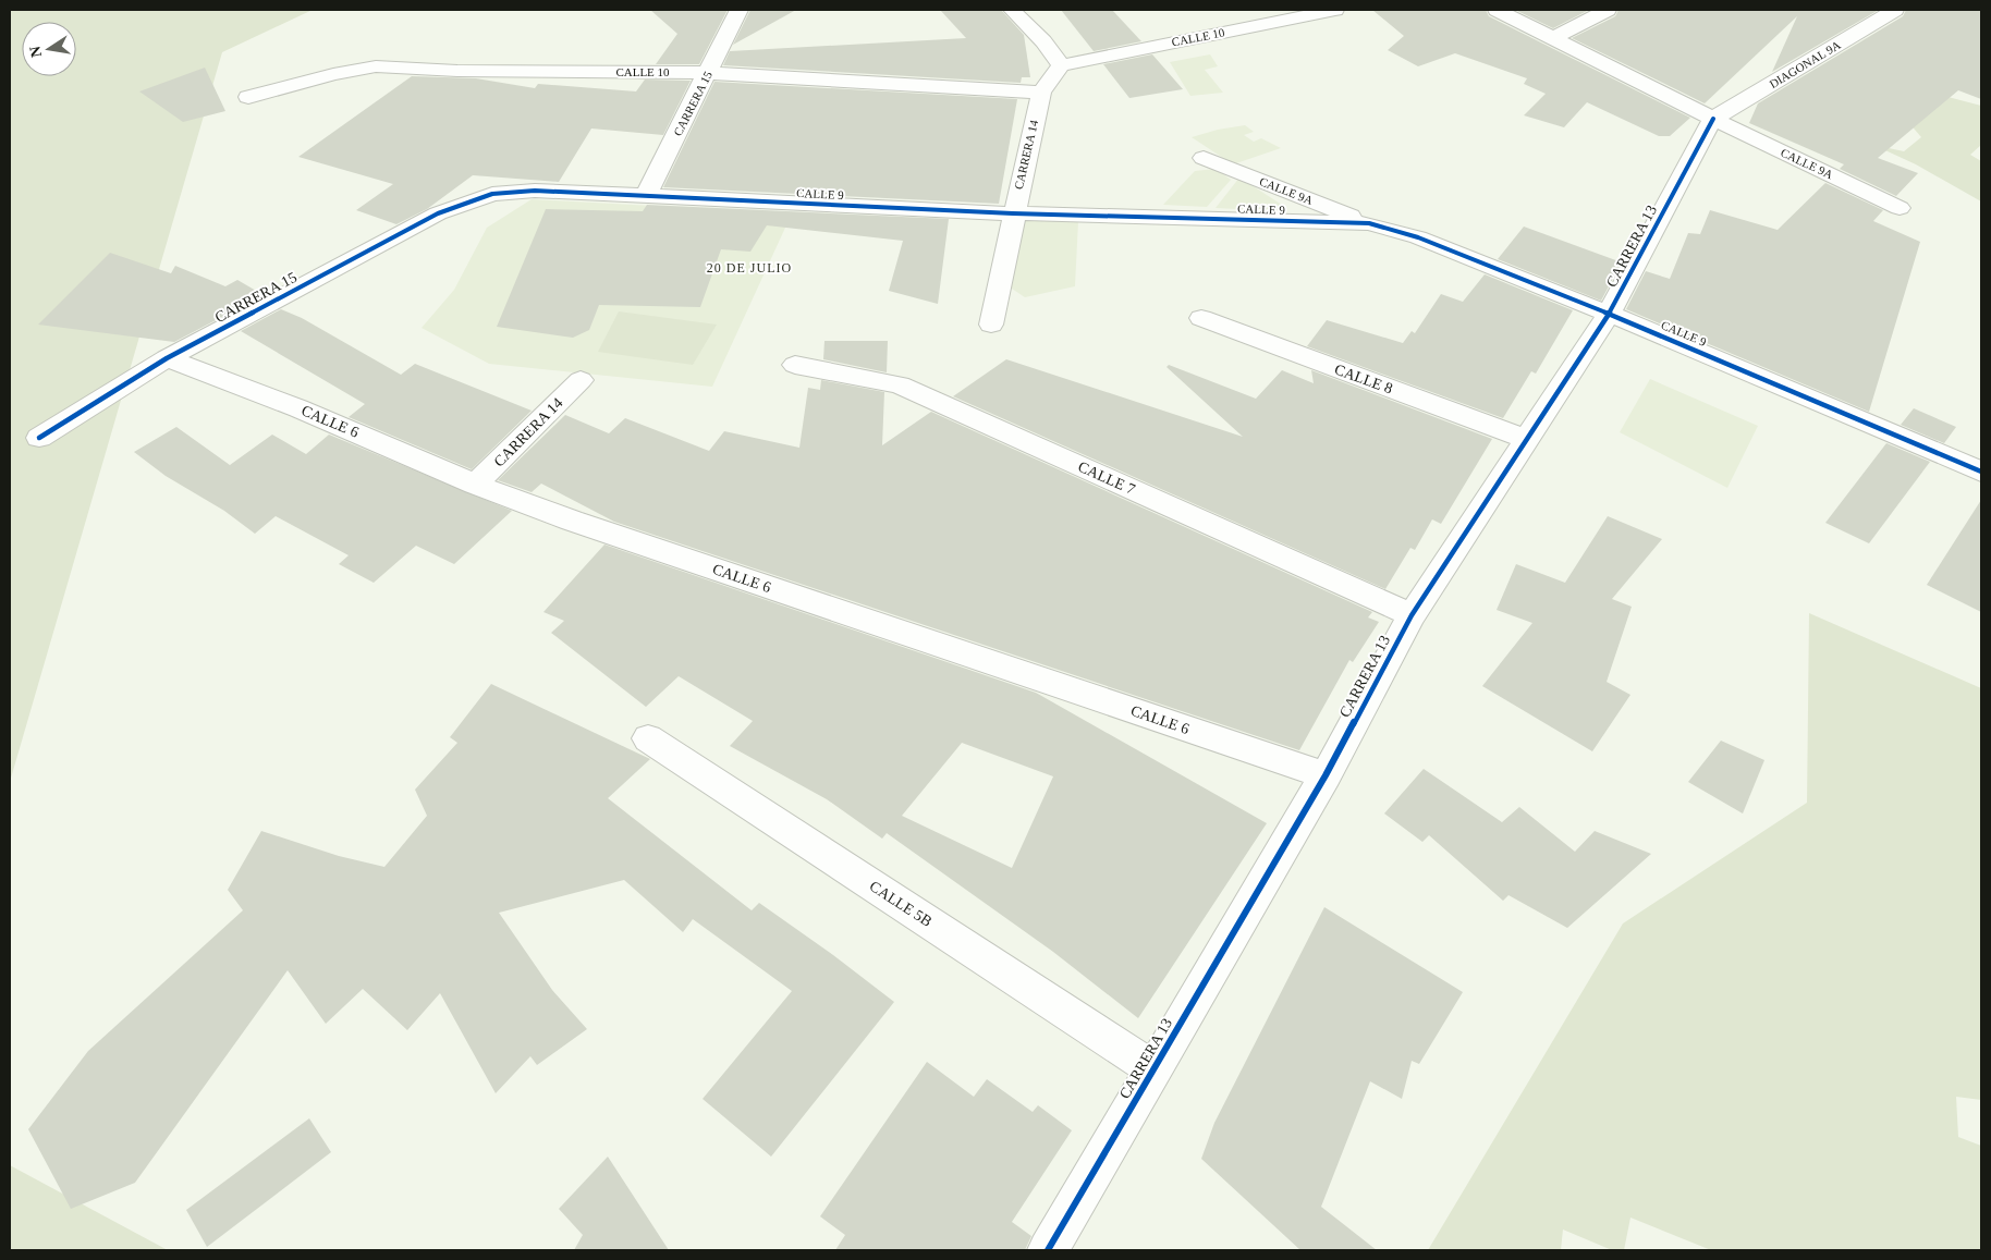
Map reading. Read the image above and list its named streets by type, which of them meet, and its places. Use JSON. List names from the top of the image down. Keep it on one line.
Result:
{"streets":{"street":["CALLE 10","DIAGONAL 9A","CARRERA 15","CARRERA 14","CALLE 9A","CALLE 9","CARRERA 13","CALLE 8","CALLE 6","CALLE 7","CALLE 5B"]},"crossings":[["CALLE 10","CARRERA 15"],["CALLE 10","CARRERA 14"],["DIAGONAL 9A","CALLE 9A"],["DIAGONAL 9A","CARRERA 13"],["CARRERA 15","CALLE 9"],["CARRERA 15","CALLE 6"],["CARRERA 14","CALLE 9"],["CARRERA 14","CALLE 6"],["CALLE 9A","CALLE 9"],["CALLE 9A","CARRERA 13"],["CALLE 9","CARRERA 13"],["CARRERA 13","CALLE 8"],["CARRERA 13","CALLE 6"],["CARRERA 13","CALLE 7"],["CARRERA 13","CALLE 5B"]],"districts":["20 DE JULIO"],"north":"left"}
